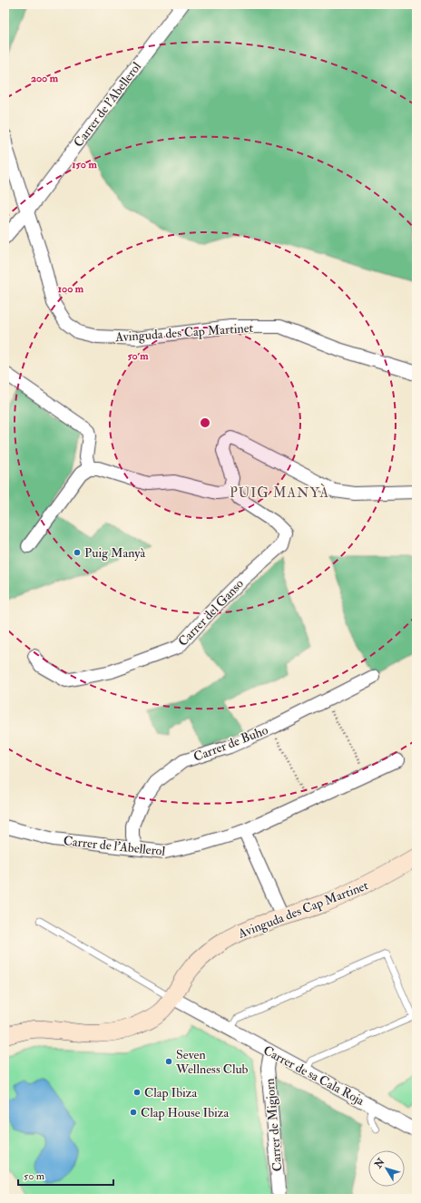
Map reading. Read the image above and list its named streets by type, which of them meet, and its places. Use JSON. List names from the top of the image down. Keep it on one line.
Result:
{"streets":{"street":["Carrer de l'Abellerol","Avinguda des Cap Martinet","Carrer del Ganso","Carrer de Buho","Carrer de sa Cala Roja","Carrer de Migjorn"]},"crossings":[["Carrer de l'Abellerol","Avinguda des Cap Martinet"],["Carrer de l'Abellerol","Carrer de Buho"],["Avinguda des Cap Martinet","Carrer de sa Cala Roja"],["Carrer de sa Cala Roja","Carrer de Migjorn"]],"districts":["PUIG MANYÀ"],"places":["Puig Manyà","Seven Wellness Club","Clap Ibiza","Clap House Ibiza"],"scale_bar":"50 m","north":"top left","rings":["200 m","150 m","100 m","50 m"]}
